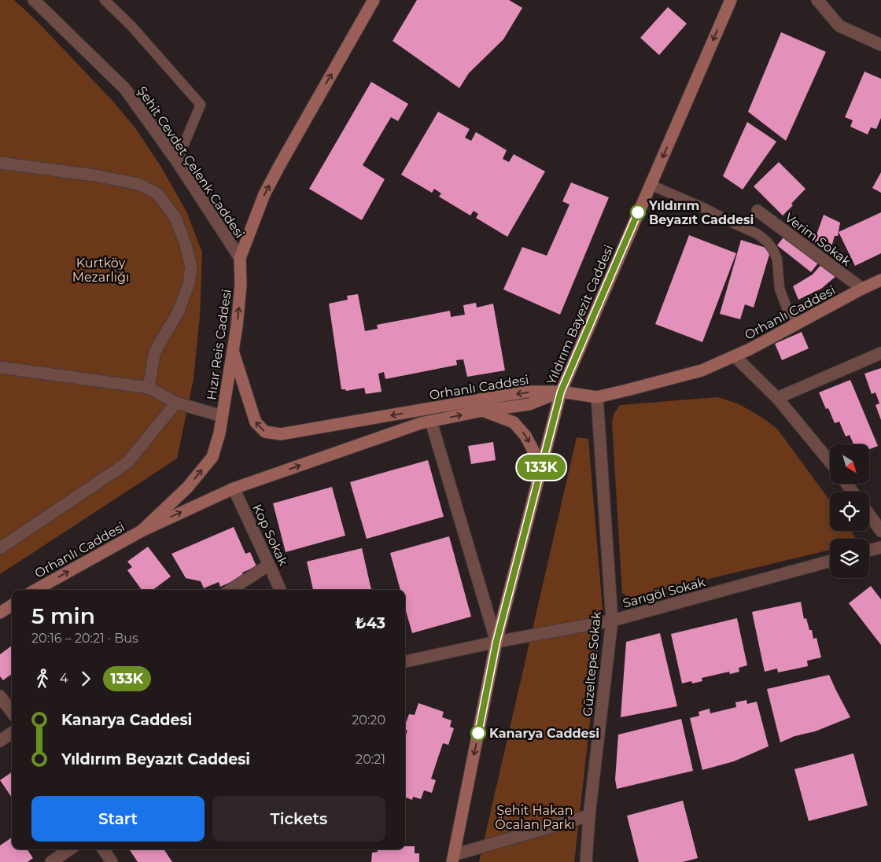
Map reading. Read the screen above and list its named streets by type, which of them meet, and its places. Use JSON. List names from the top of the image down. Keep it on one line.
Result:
{"streets":{"street":["Şehit Cevdet Çelenk Caddesi","Verim Sokak","Orhanlı Caddesi","Yıldırım Bayezit Caddesi","Hızır Reis Caddesi","Kop Sokak","Sarıgöl Sokak","Güzeltepe Sokak"]},"crossings":[["Şehit Cevdet Çelenk Caddesi","Hızır Reis Caddesi"],["Verim Sokak","Orhanlı Caddesi"],["Orhanlı Caddesi","Yıldırım Bayezit Caddesi"],["Orhanlı Caddesi","Hızır Reis Caddesi"],["Orhanlı Caddesi","Güzeltepe Sokak"],["Yıldırım Bayezit Caddesi","Sarıgöl Sokak"],["Sarıgöl Sokak","Güzeltepe Sokak"]],"one_way":["Yıldırım Bayezit Caddesi","Hızır Reis Caddesi"],"parks":["Kurtköy Mezarlığı","Şehit Hakan Öcalan Parkı"],"places":["Yıldırım Beyazıt Caddesi","Kanarya Caddesi"],"lines":["bus line 133K"],"north":"bottom right","page":{"on_map":"133K","heading":["5 min","20:16 – 20:21 · Bus","₺43"],"legs":["4","133K"],"list":[{"name":"Kanarya Caddesi","value":"20:20"},{"name":"Yıldırım Beyazıt Caddesi","value":"20:21"}],"buttons":["Start","Tickets"]}}
